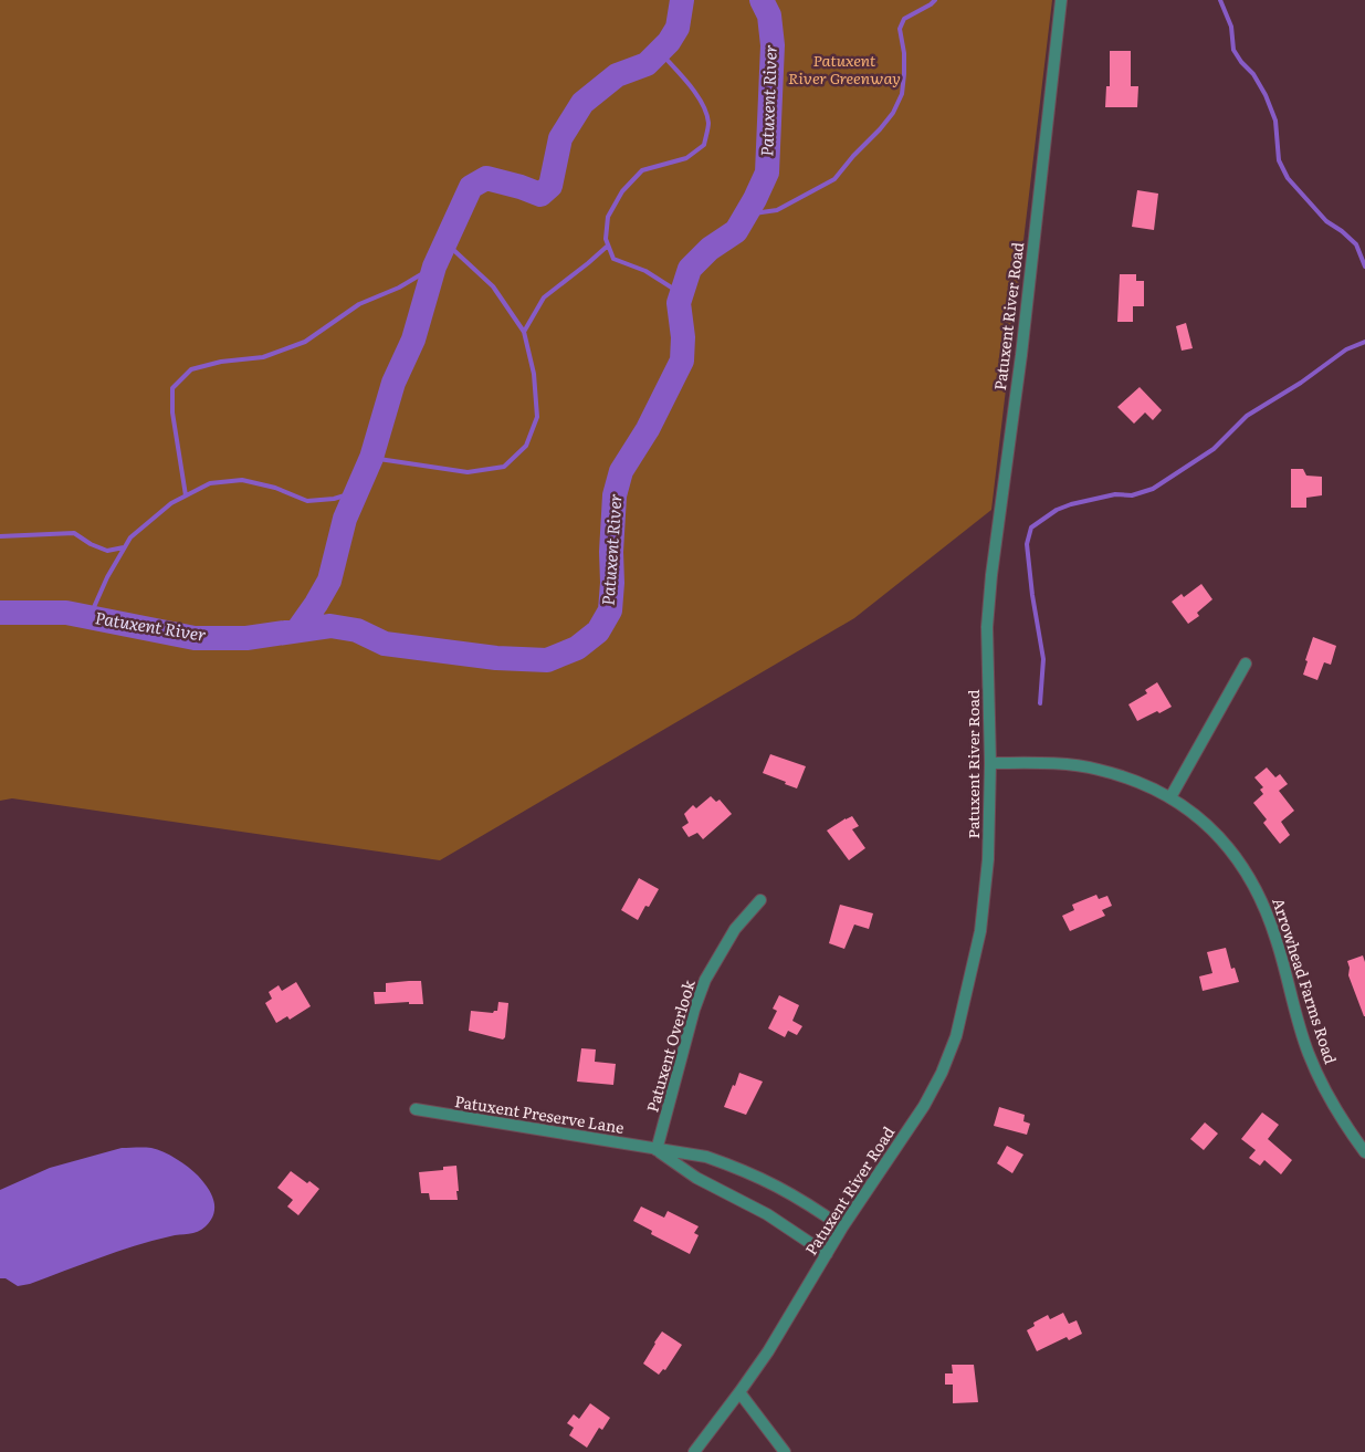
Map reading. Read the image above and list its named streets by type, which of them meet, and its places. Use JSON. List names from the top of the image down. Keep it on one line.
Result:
{"streets":{"street":["Patuxent River Road","Arrowhead Farms Road","Patuxent Overlook","Patuxent Preserve Lane"]},"crossings":[["Patuxent River Road","Arrowhead Farms Road"],["Patuxent River Road","Patuxent Preserve Lane"],["Patuxent Overlook","Patuxent Preserve Lane"]],"water":["Patuxent River"],"parks":["Patuxent River Greenway"]}
